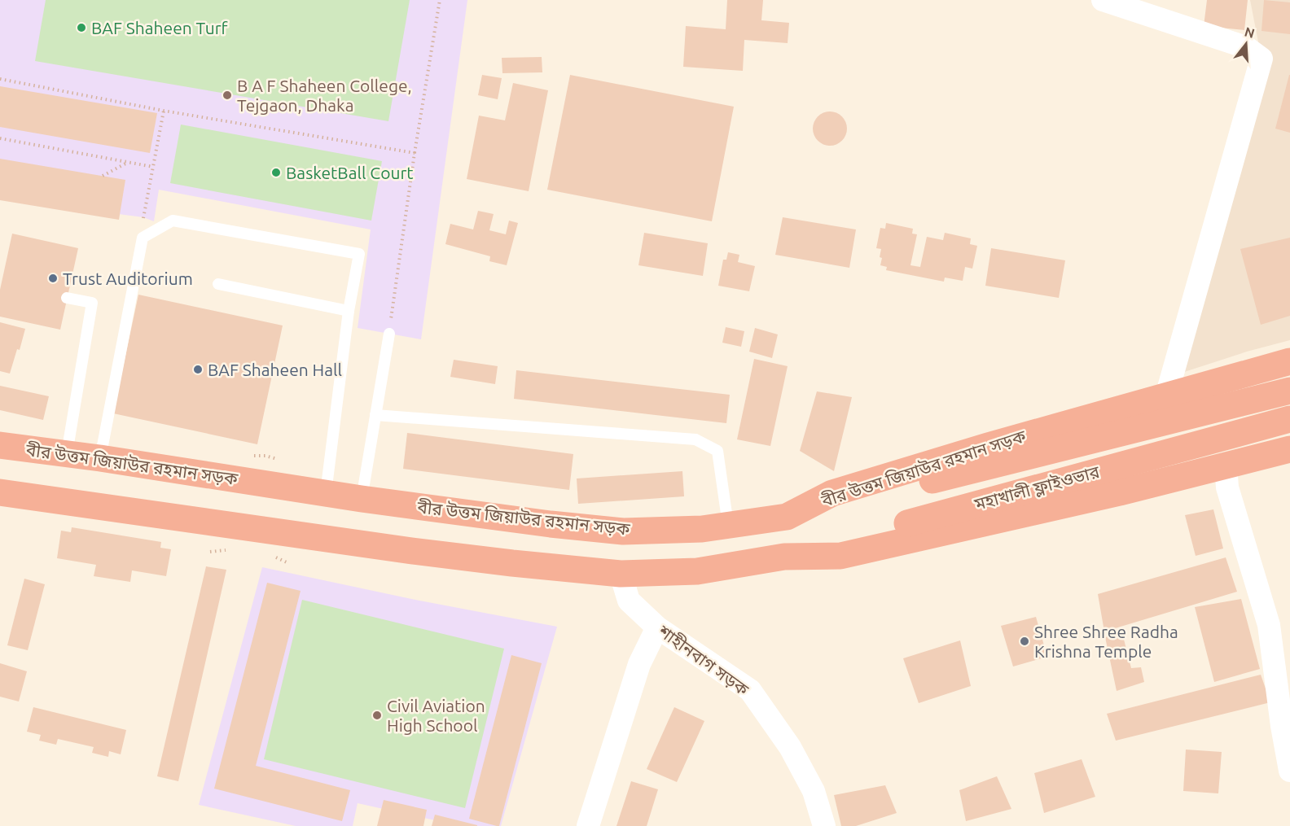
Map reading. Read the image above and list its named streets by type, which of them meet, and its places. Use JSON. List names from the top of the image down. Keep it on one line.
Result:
{"streets":{"highway":["বীর উত্তম জিয়াউর রহমান সড়ক","মহাখালী ফ্লাইওভার"],"street":["শাহীনবাগ সড়ক"]},"crossings":[["বীর উত্তম জিয়াউর রহমান সড়ক","মহাখালী ফ্লাইওভার"]],"places":["BAF Shaheen Turf","B A F Shaheen College, Tejgaon, Dhaka","BasketBall Court","Trust Auditorium","BAF Shaheen Hall","Shree Shree Radha Krishna Temple","Civil Aviation High School"],"north":"top"}
